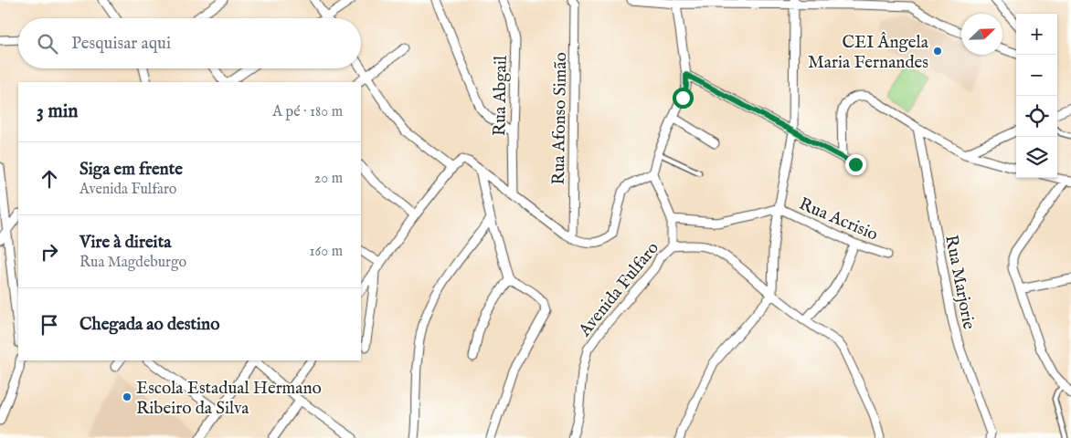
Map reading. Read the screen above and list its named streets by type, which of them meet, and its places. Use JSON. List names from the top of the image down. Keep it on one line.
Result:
{"streets":{"street":["Rua Abgail","Rua Afonso Simão","Rua Acrisio","Rua Marjorie","Avenida Fulfaro"]},"places":["CEI Ângela Maria Fernandes","Escola Estadual Hermano Ribeiro da Silva"],"north":"top right","page":{"map_buttons":["+","−"],"search":"Pesquisar aqui","heading":["3 min","A pé · 180 m"],"list":[["Siga em frente","Avenida Fulfaro","20 m"],["Vire à direita","Rua Magdeburgo","160 m"],"Chegada ao destino"]}}
